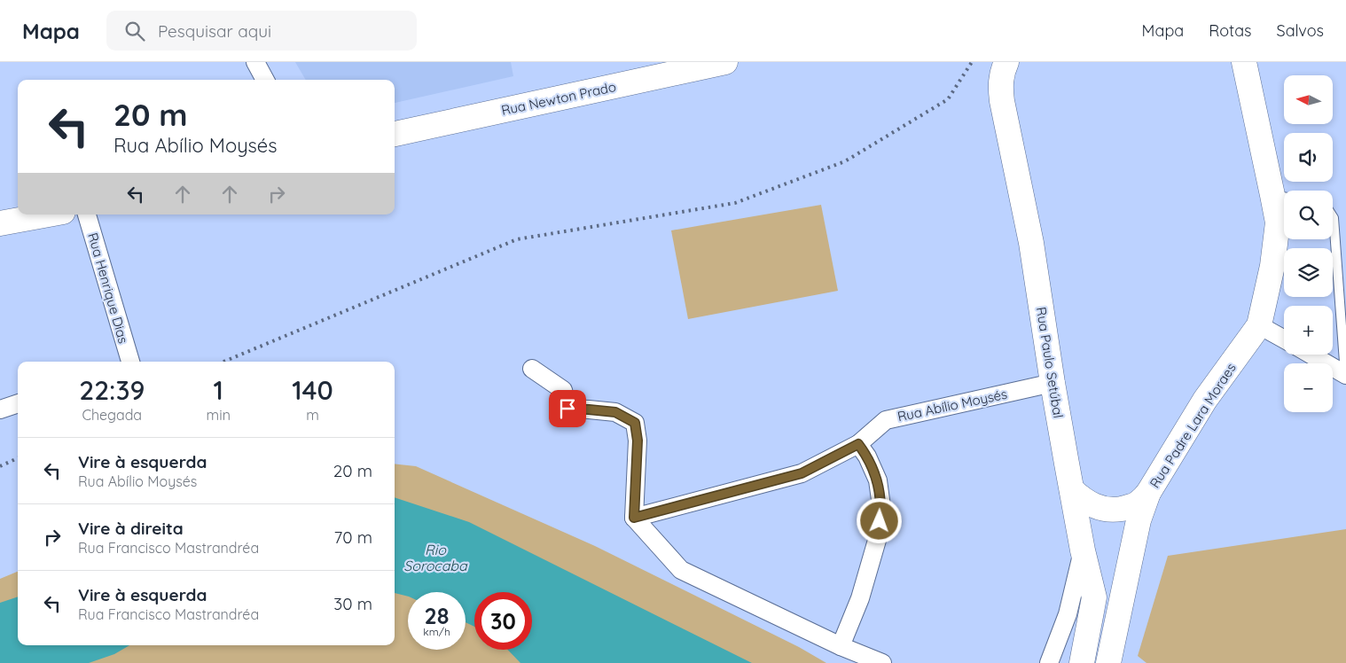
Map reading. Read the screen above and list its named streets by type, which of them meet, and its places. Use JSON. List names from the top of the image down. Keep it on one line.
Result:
{"streets":{"main road":["Rua Newton Prado","Rua Paulo Setúbal","Rua Padre Lara Moraes"],"street":["Rua Henrique Dias","Rua Abílio Moysés"]},"crossings":[["Rua Paulo Setúbal","Rua Abílio Moysés"]],"water":["Rio Sorocaba"],"north":"left","page":{"header":"Mapa","search":"Pesquisar aqui","nav":["Mapa","Rotas","Salvos"],"map_buttons":["+","−"],"turn":["20 m","Rua Abílio Moysés"],"eta":["22:39","Chegada","1","min","140","m"],"list":[{"name":"Vire à esquerda","note":"Rua Abílio Moysés","value":"20 m"},{"name":"Vire à direita","note":"Rua Francisco Mastrandréa","value":"70 m"},{"name":"Vire à esquerda","note":"Rua Francisco Mastrandréa","value":"30 m"}],"speed":"28 km/h","limit":"30"}}
